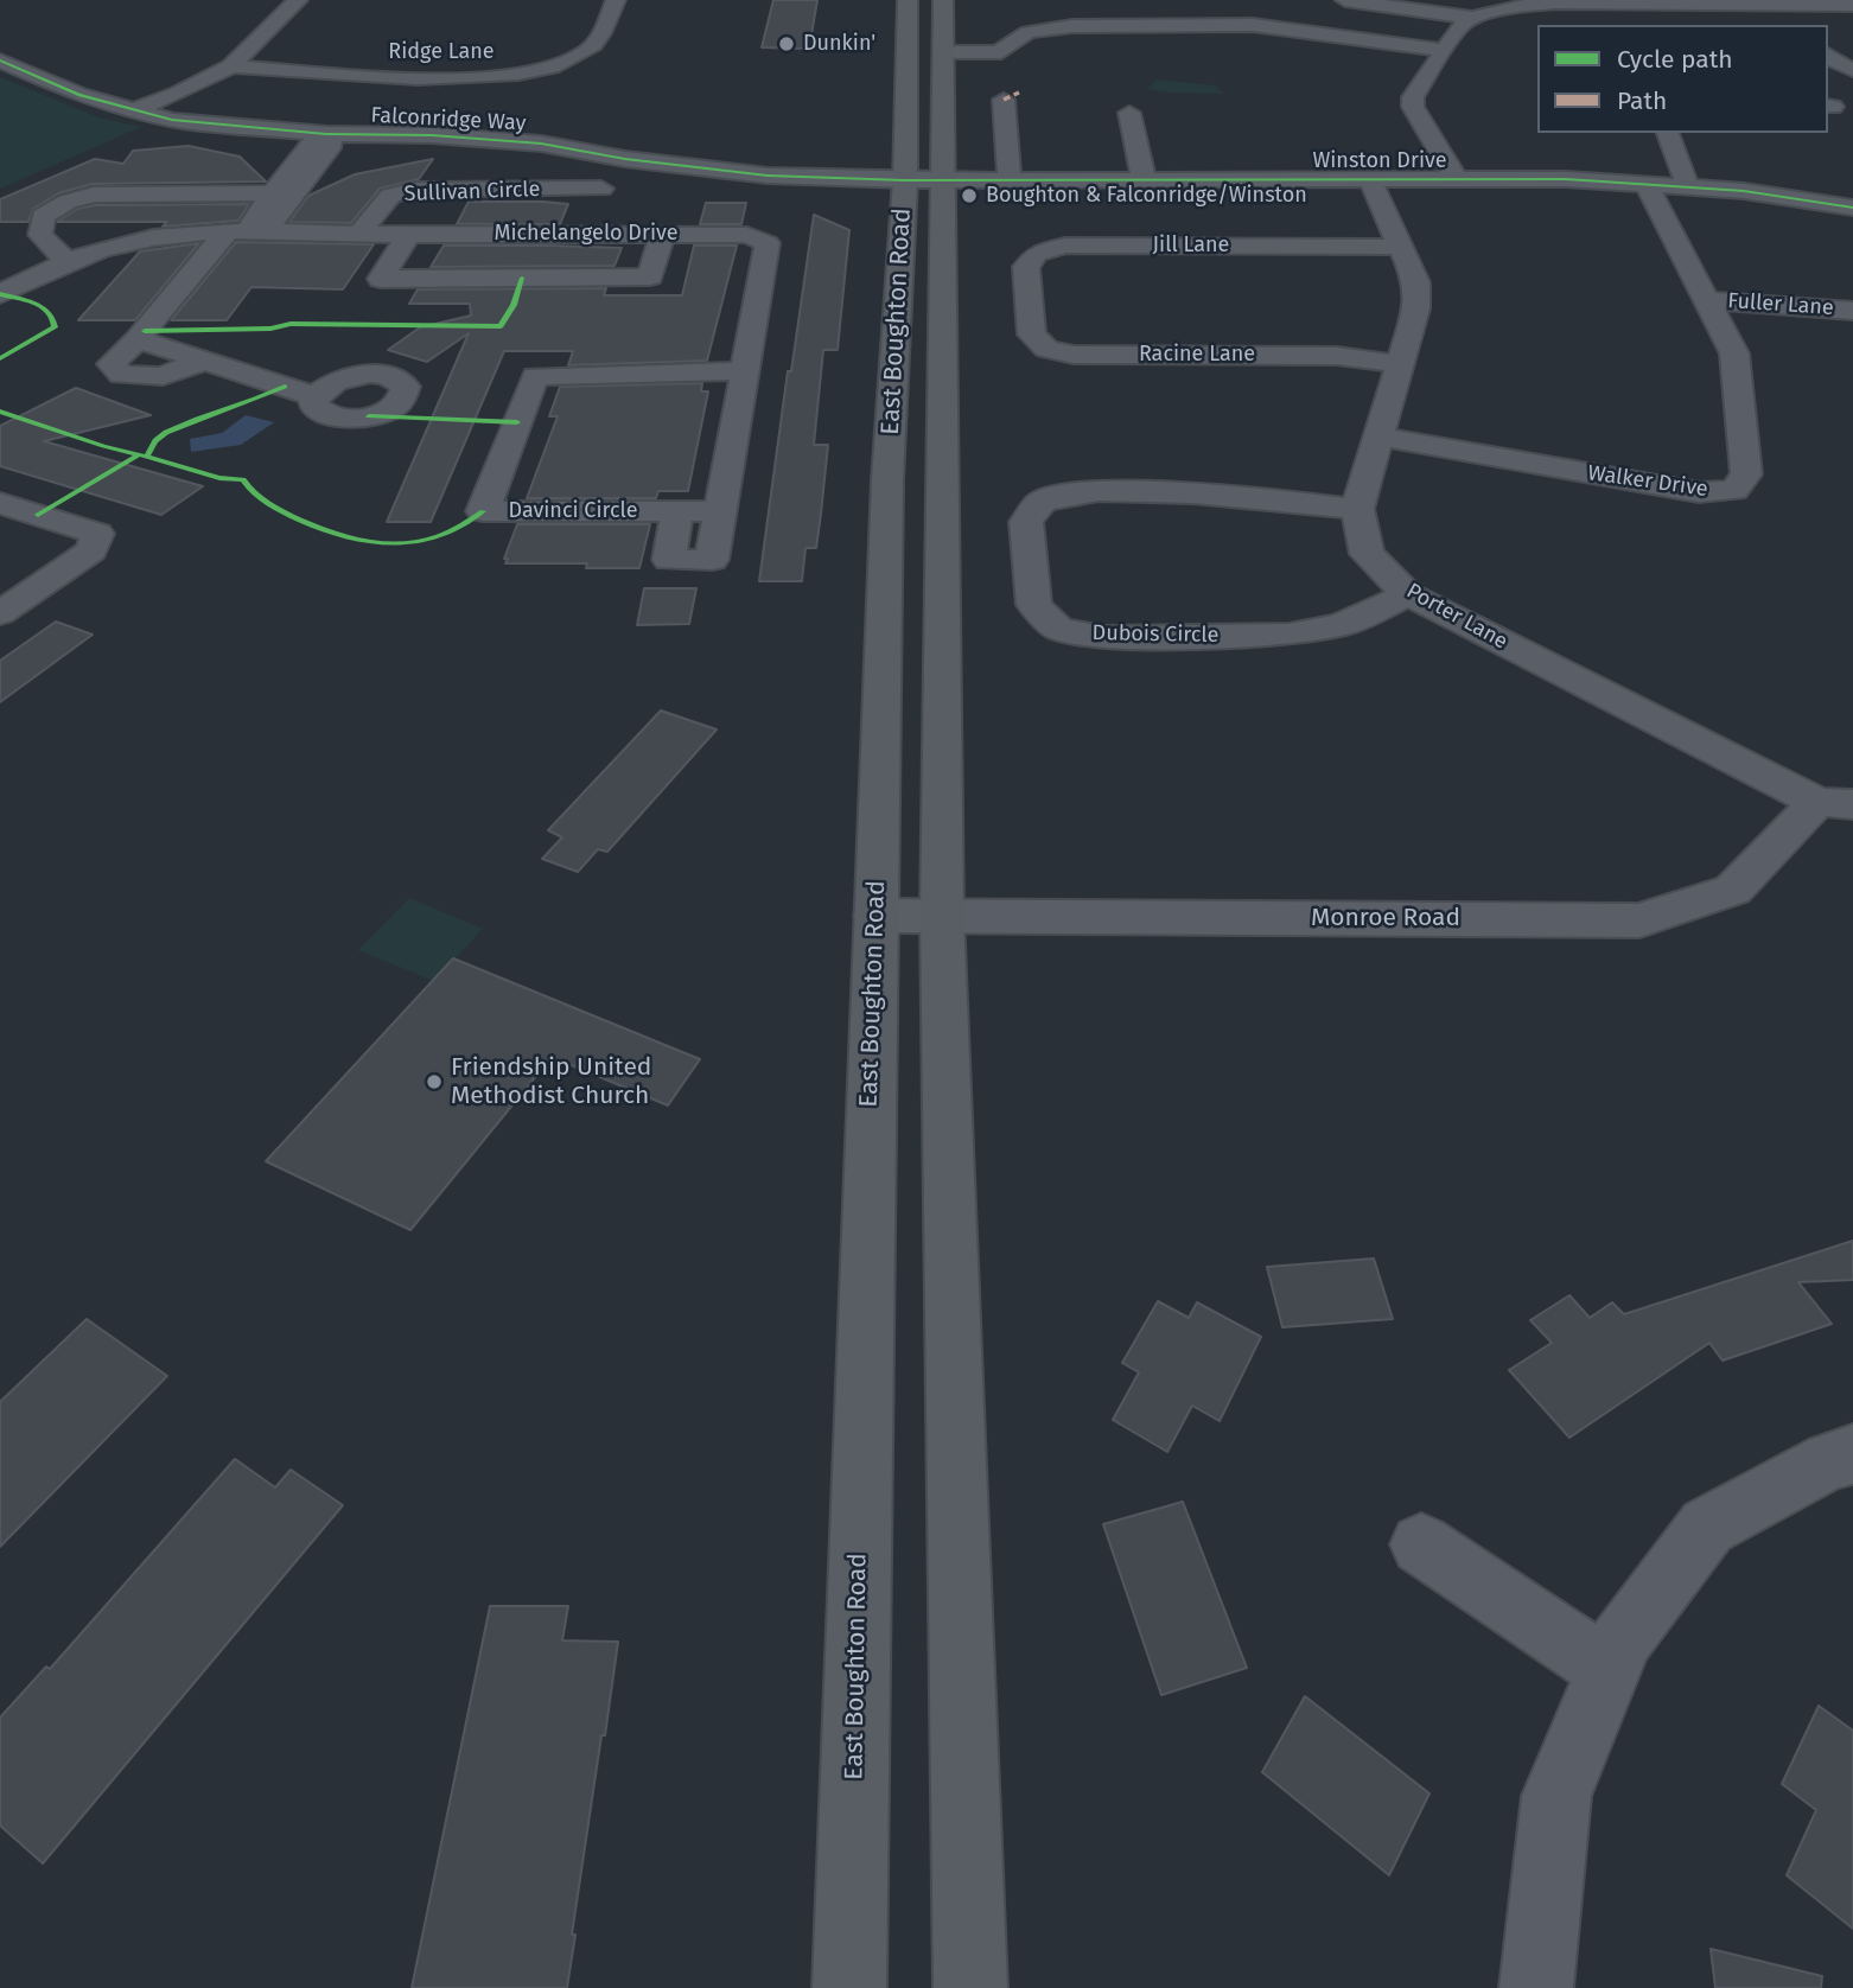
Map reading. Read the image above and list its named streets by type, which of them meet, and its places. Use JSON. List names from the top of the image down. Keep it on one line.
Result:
{"streets":{"main road":["East Boughton Road"],"street":["Ridge Lane","Falconridge Way","Winston Drive","Sullivan Circle","Michelangelo Drive","Jill Lane","Fuller Lane","Racine Lane","Walker Drive","Davinci Circle","Porter Lane","Dubois Circle","Monroe Road"]},"crossings":[["Falconridge Way","Winston Drive"],["Falconridge Way","Sullivan Circle"],["Falconridge Way","East Boughton Road"],["Winston Drive","East Boughton Road"],["Winston Drive","Walker Drive"],["Winston Drive","Porter Lane"],["Sullivan Circle","Michelangelo Drive"],["Michelangelo Drive","Davinci Circle"],["Jill Lane","Racine Lane"],["Jill Lane","Porter Lane"],["Fuller Lane","Walker Drive"],["East Boughton Road","Monroe Road"],["Racine Lane","Porter Lane"],["Walker Drive","Porter Lane"],["Porter Lane","Dubois Circle"],["Porter Lane","Monroe Road"]],"places":["Dunkin'","Boughton & Falconridge/Winston","Friendship United Methodist Church"],"legend":["Cycle path","Path"]}
